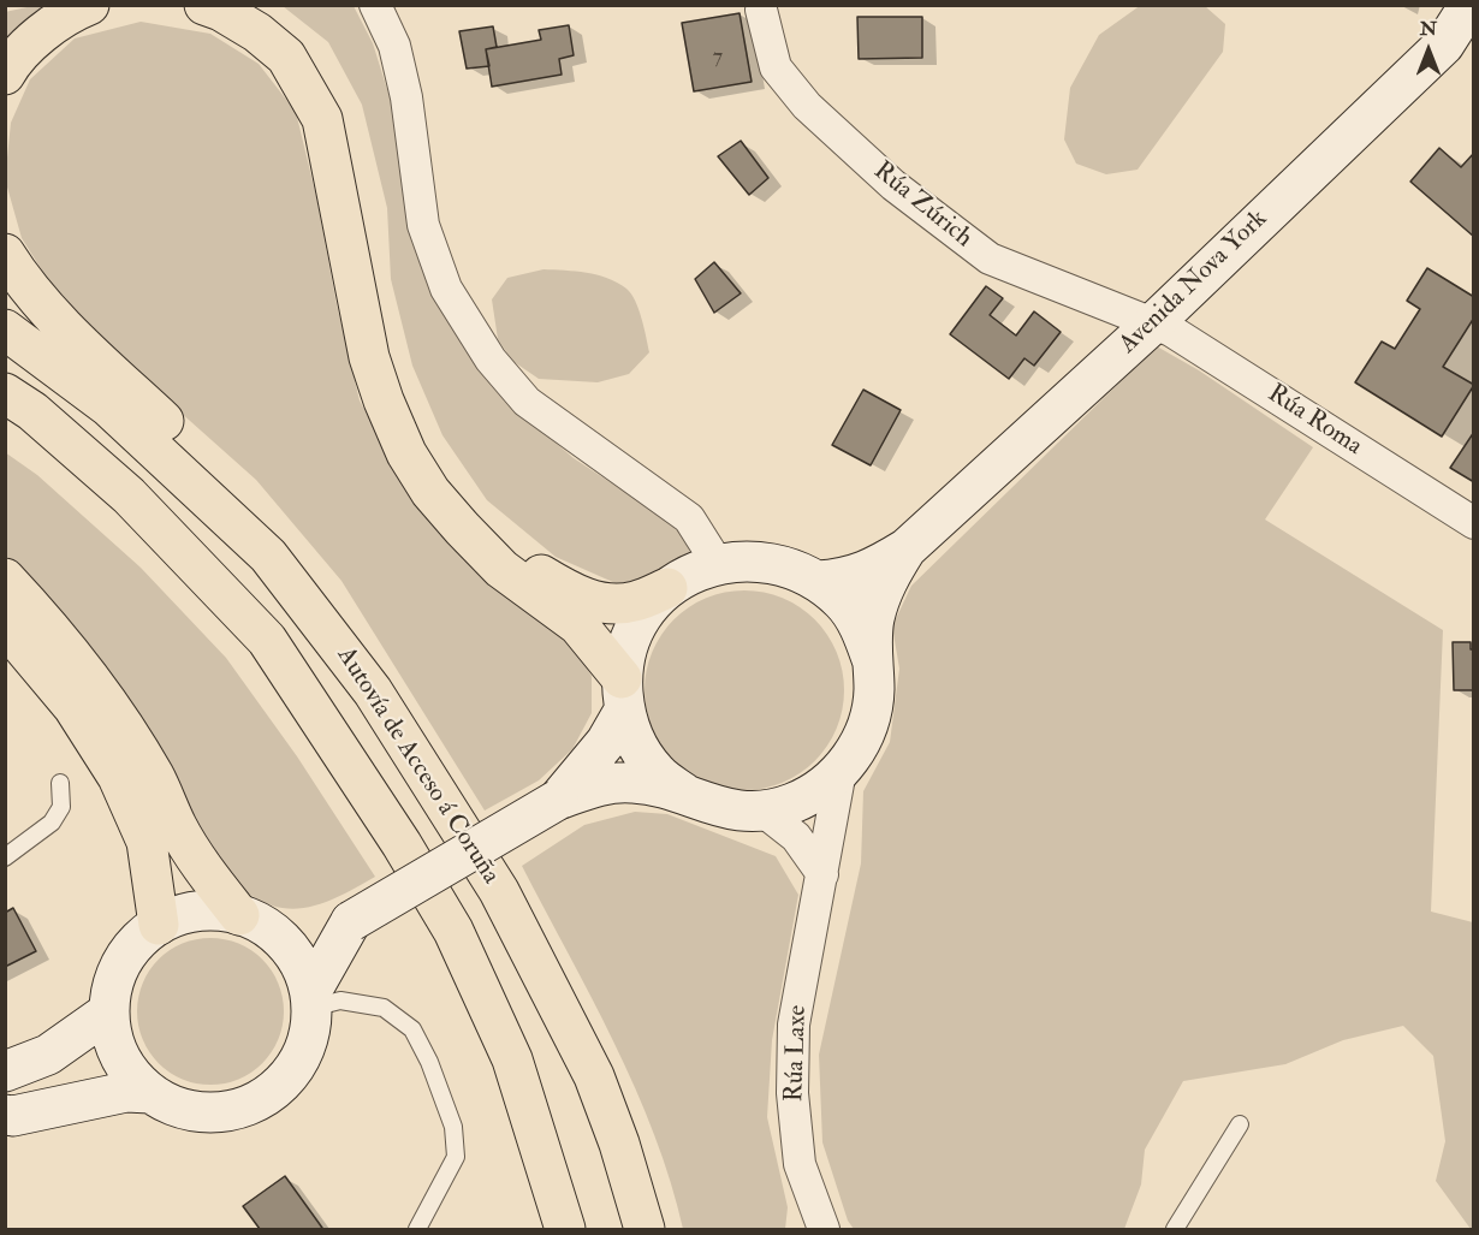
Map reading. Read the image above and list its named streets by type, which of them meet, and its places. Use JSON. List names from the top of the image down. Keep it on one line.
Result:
{"streets":{"highway":["Autovía de Acceso á Coruña"],"main road":["Avenida Nova York"],"street":["Rúa Zúrich","Rúa Roma","Rúa Laxe"]},"crossings":[["Rúa Zúrich","Avenida Nova York"],["Rúa Zúrich","Rúa Roma"],["Avenida Nova York","Rúa Roma"]],"house_numbers":["7"],"north":"top"}
